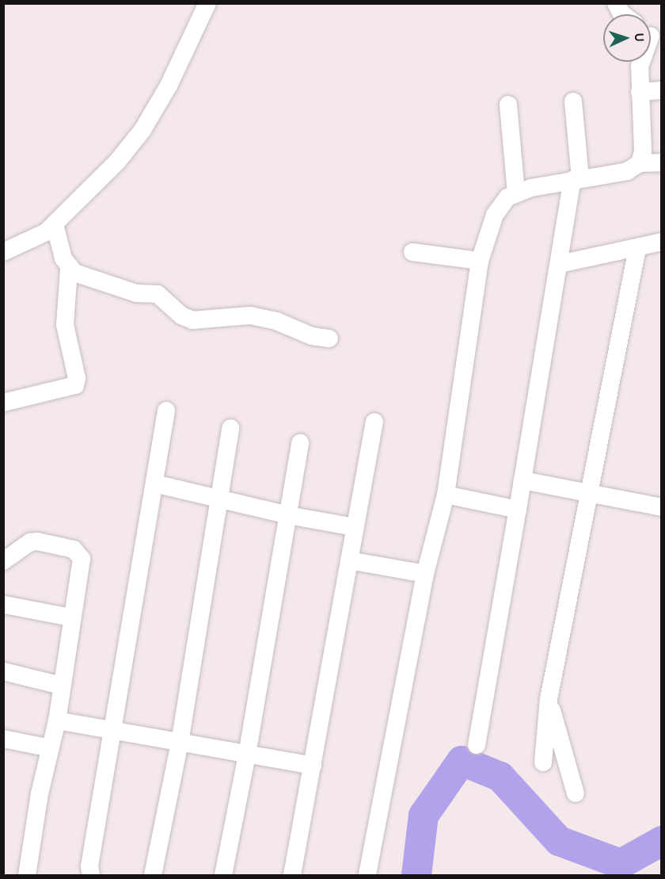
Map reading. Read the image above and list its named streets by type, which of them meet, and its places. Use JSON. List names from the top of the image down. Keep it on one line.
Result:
{"north":"right"}
